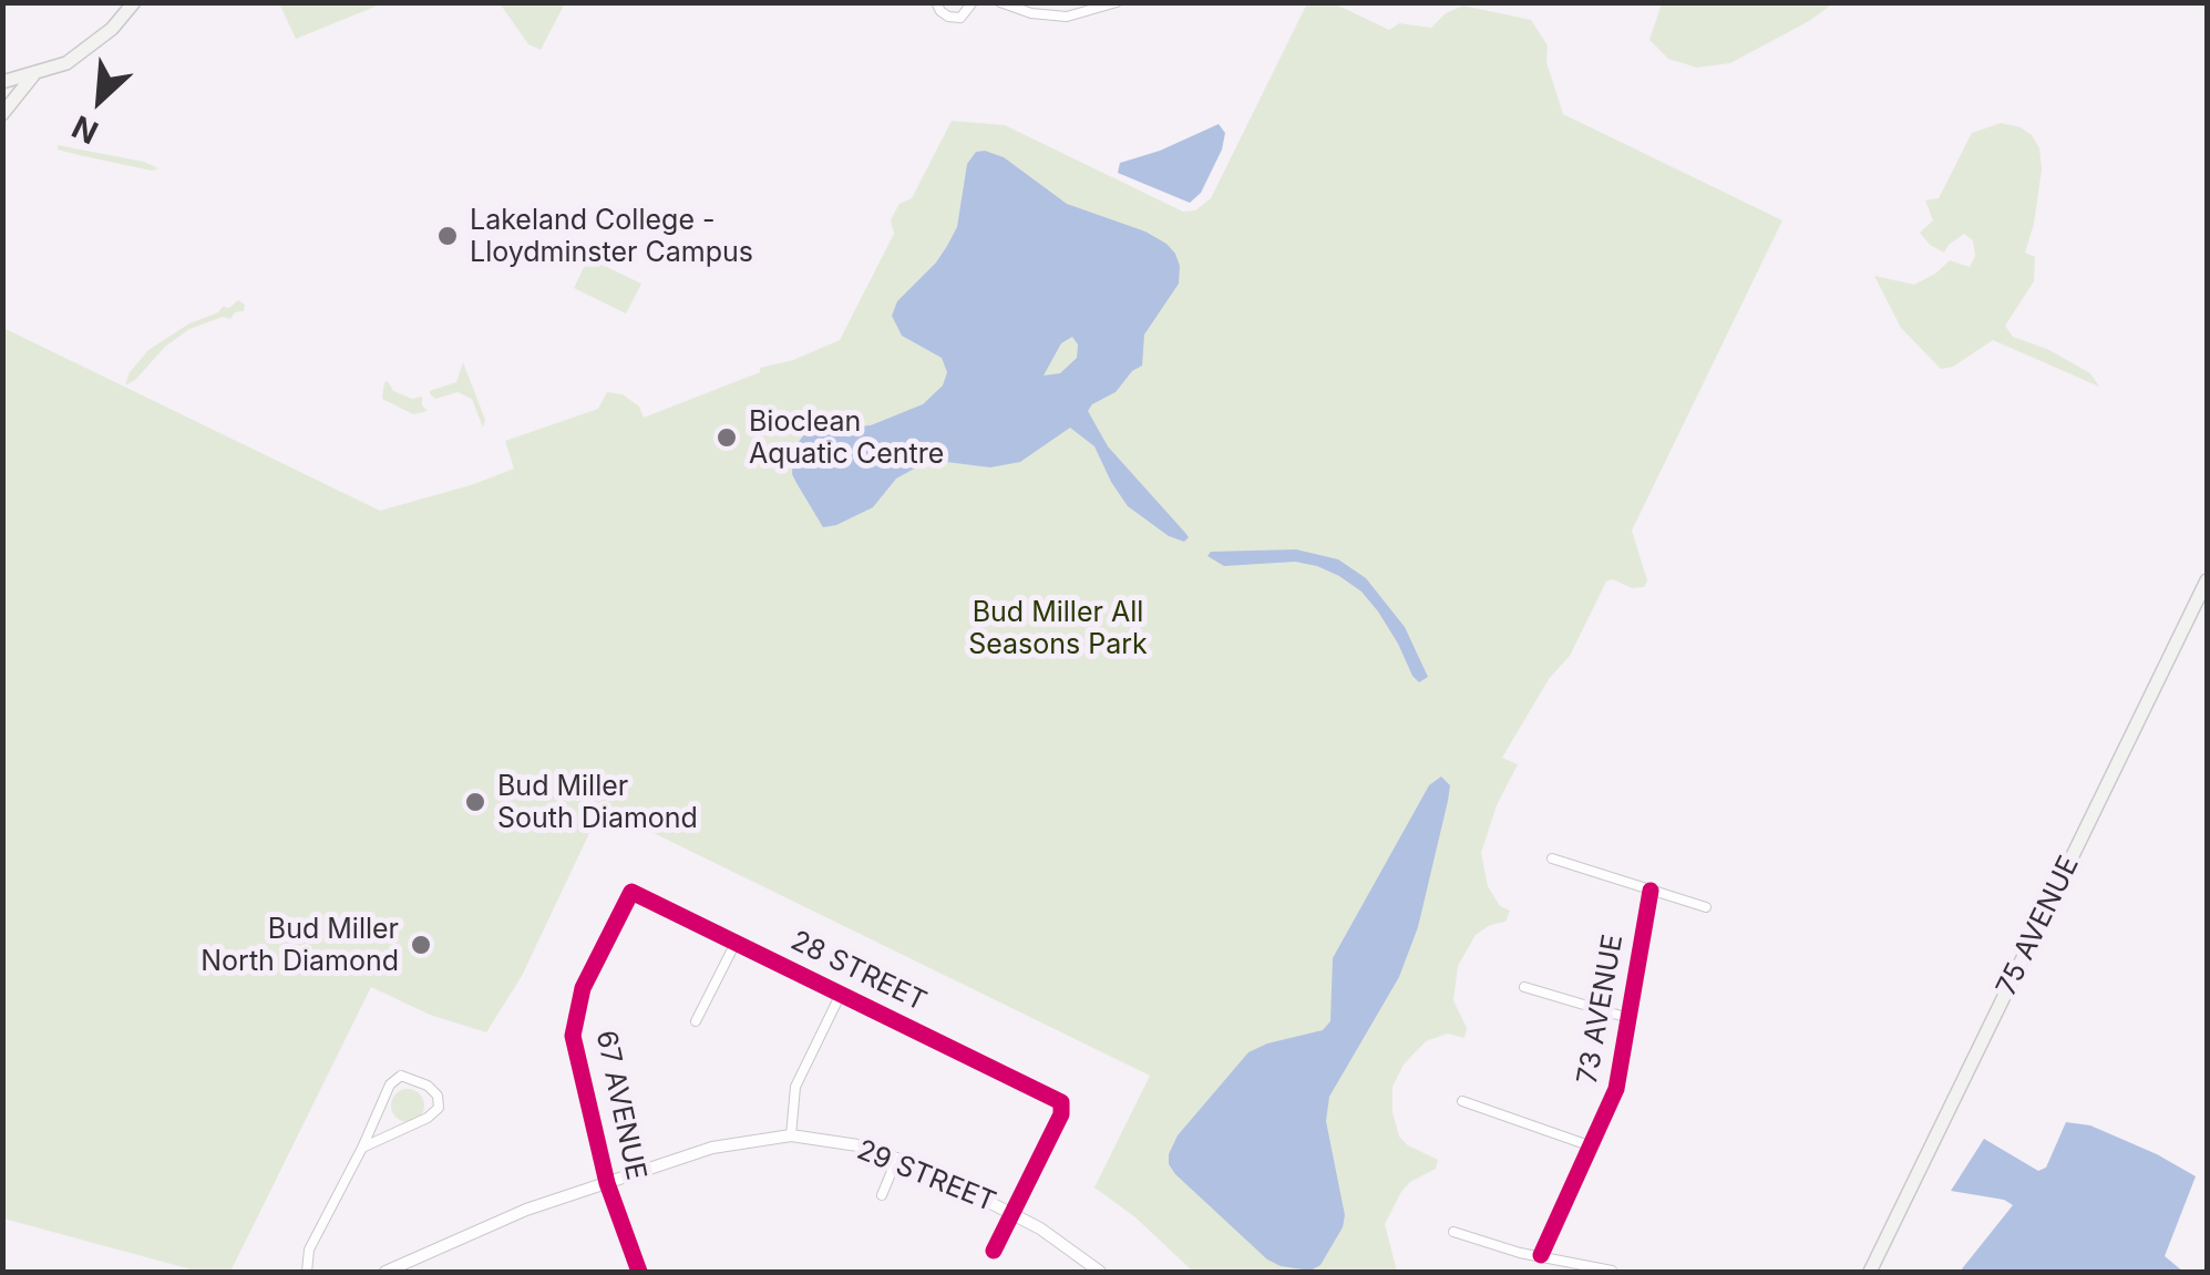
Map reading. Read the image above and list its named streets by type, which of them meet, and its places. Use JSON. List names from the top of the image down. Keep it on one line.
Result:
{"streets":{"main road":["75 AVENUE"],"street":["28 STREET","73 AVENUE","67 AVENUE","29 STREET"]},"crossings":[["28 STREET","67 AVENUE"],["28 STREET","29 STREET"],["67 AVENUE","29 STREET"]],"parks":["Bud Miller All Seasons Park"],"places":["Lakeland College - Lloydminster Campus","Bioclean Aquatic Centre","Bud Miller South Diamond","Bud Miller North Diamond"],"north":"bottom left"}
